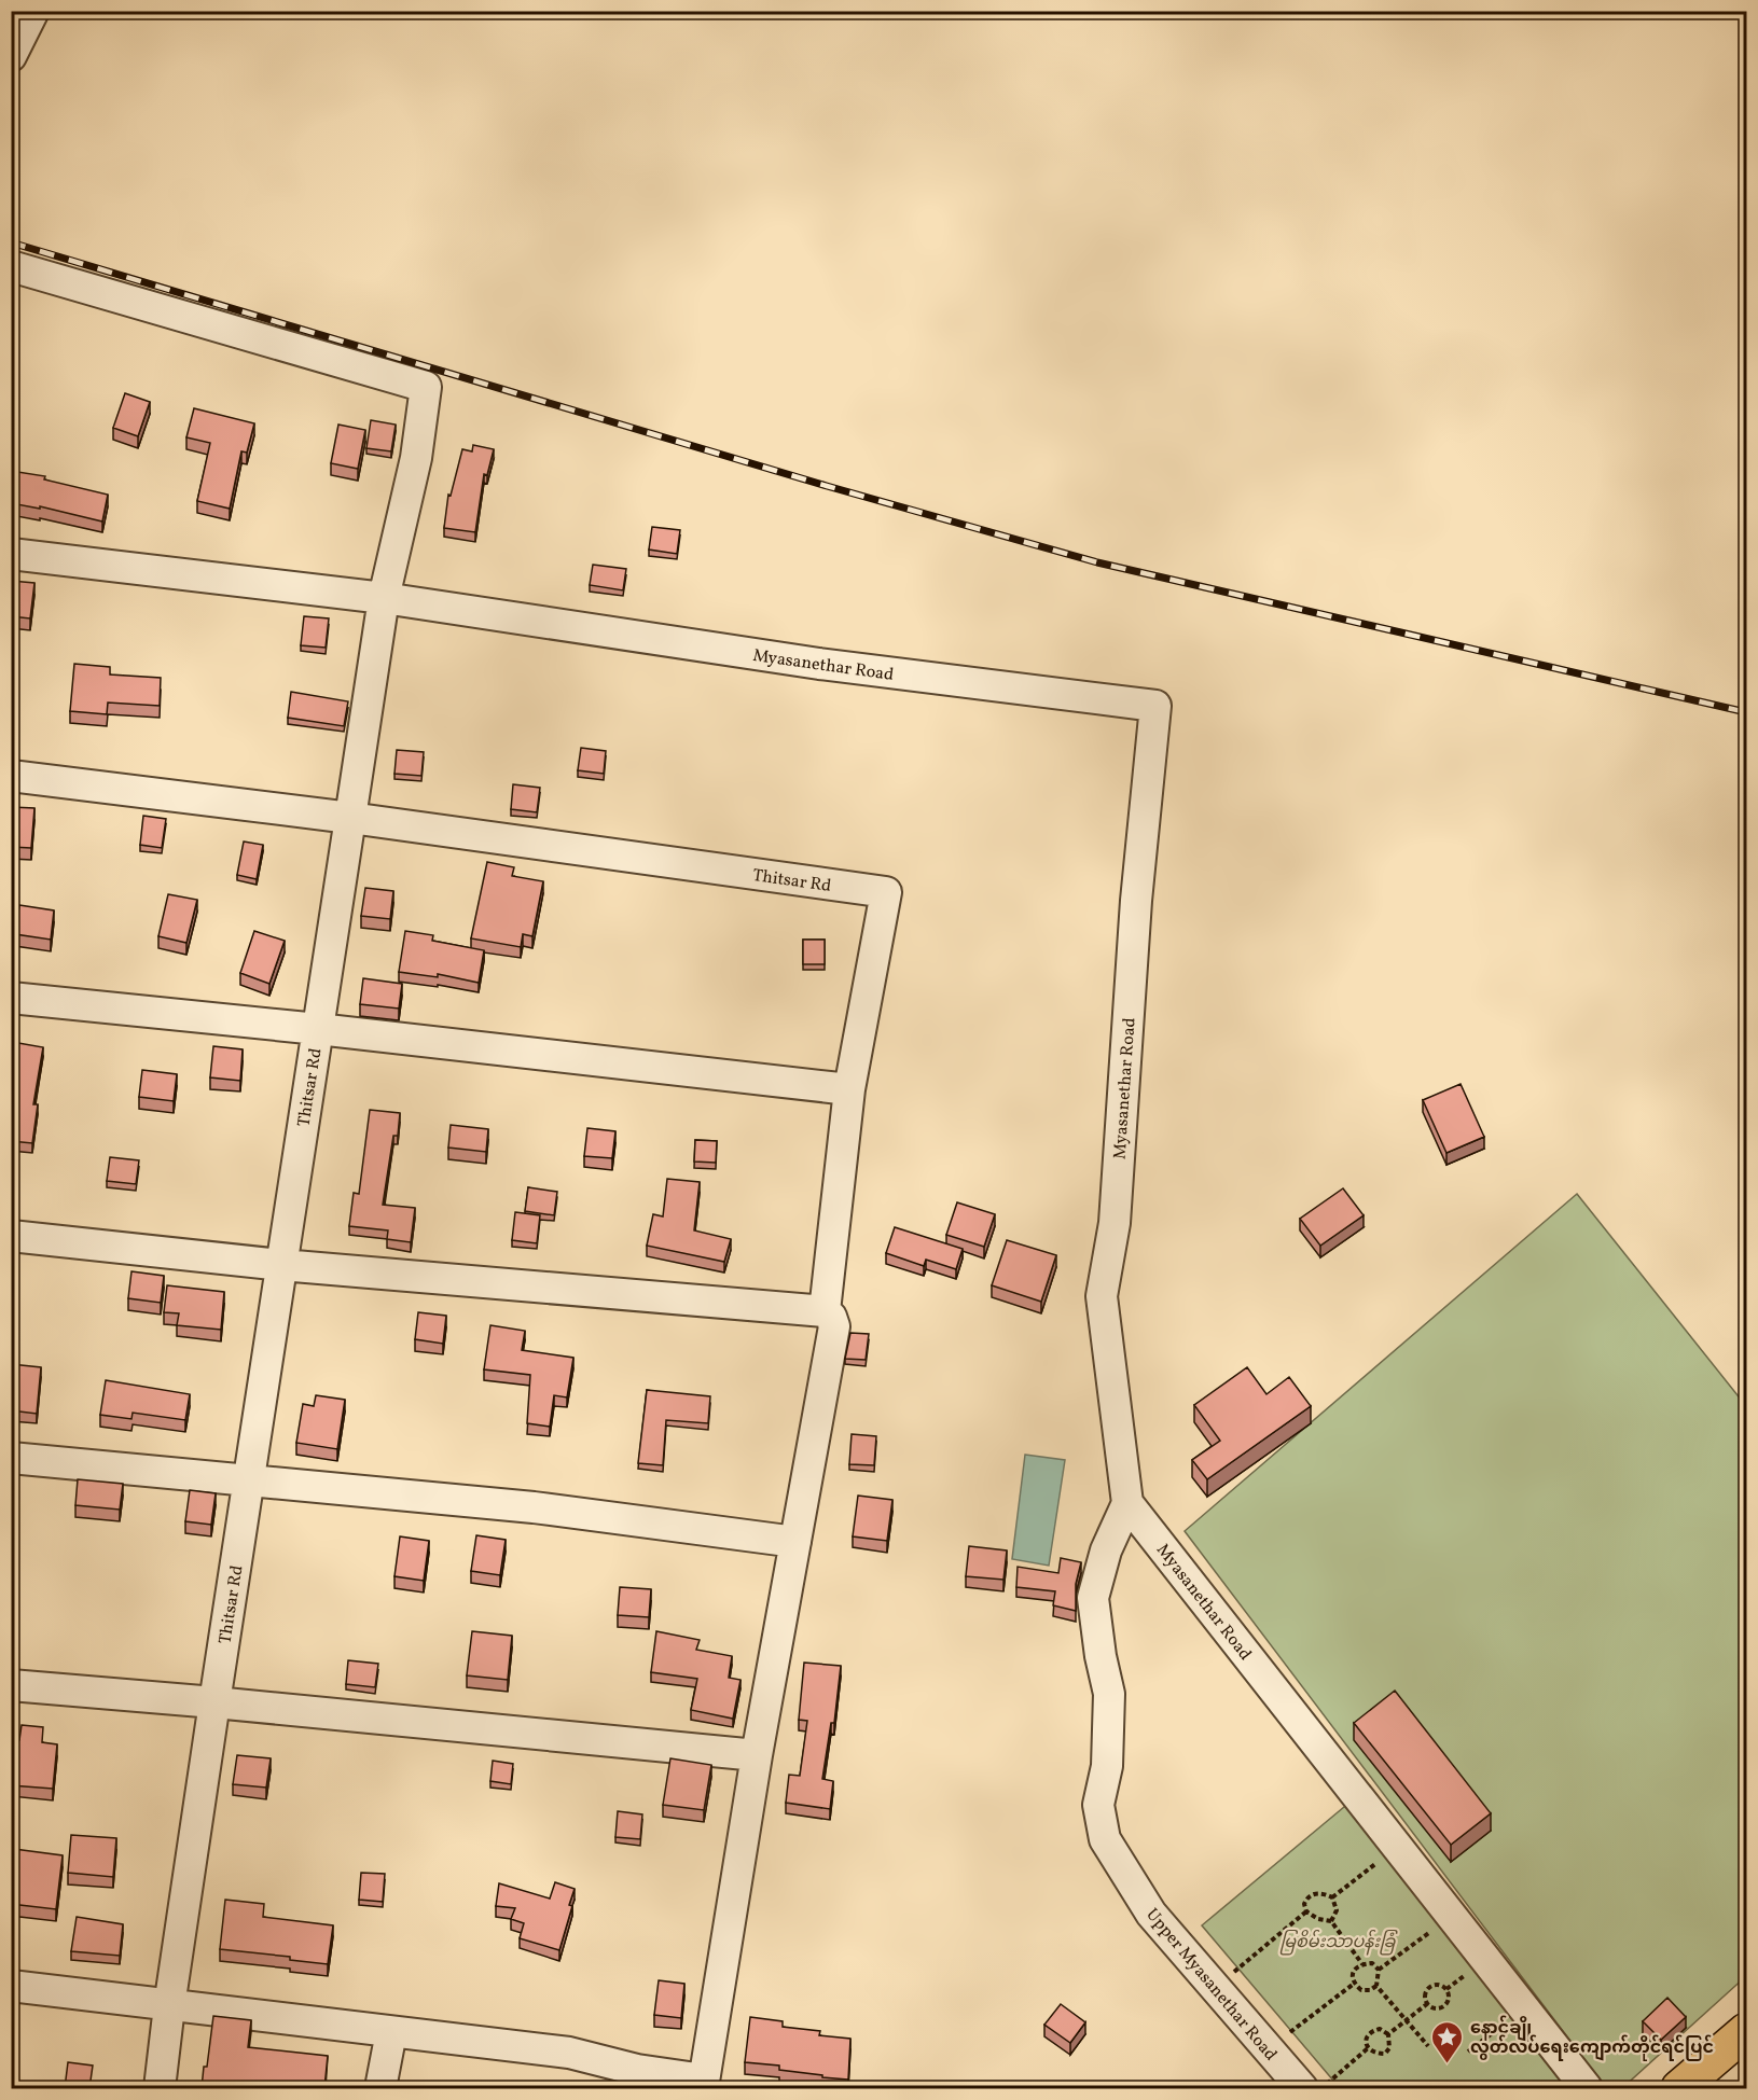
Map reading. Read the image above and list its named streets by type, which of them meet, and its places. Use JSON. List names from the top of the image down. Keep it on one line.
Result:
{"streets":{"street":["Myasanethar Road","Thitsar Rd","Upper Myasanethar Road"]},"crossings":[["Myasanethar Road","Upper Myasanethar Road"]],"parks":["မြစိမ်းသာပန်းခြံ"],"places":{"place":["နောင်ချို လွတ်လပ်ရေးကျောက်တိုင်ရင်ပြင်"]}}
